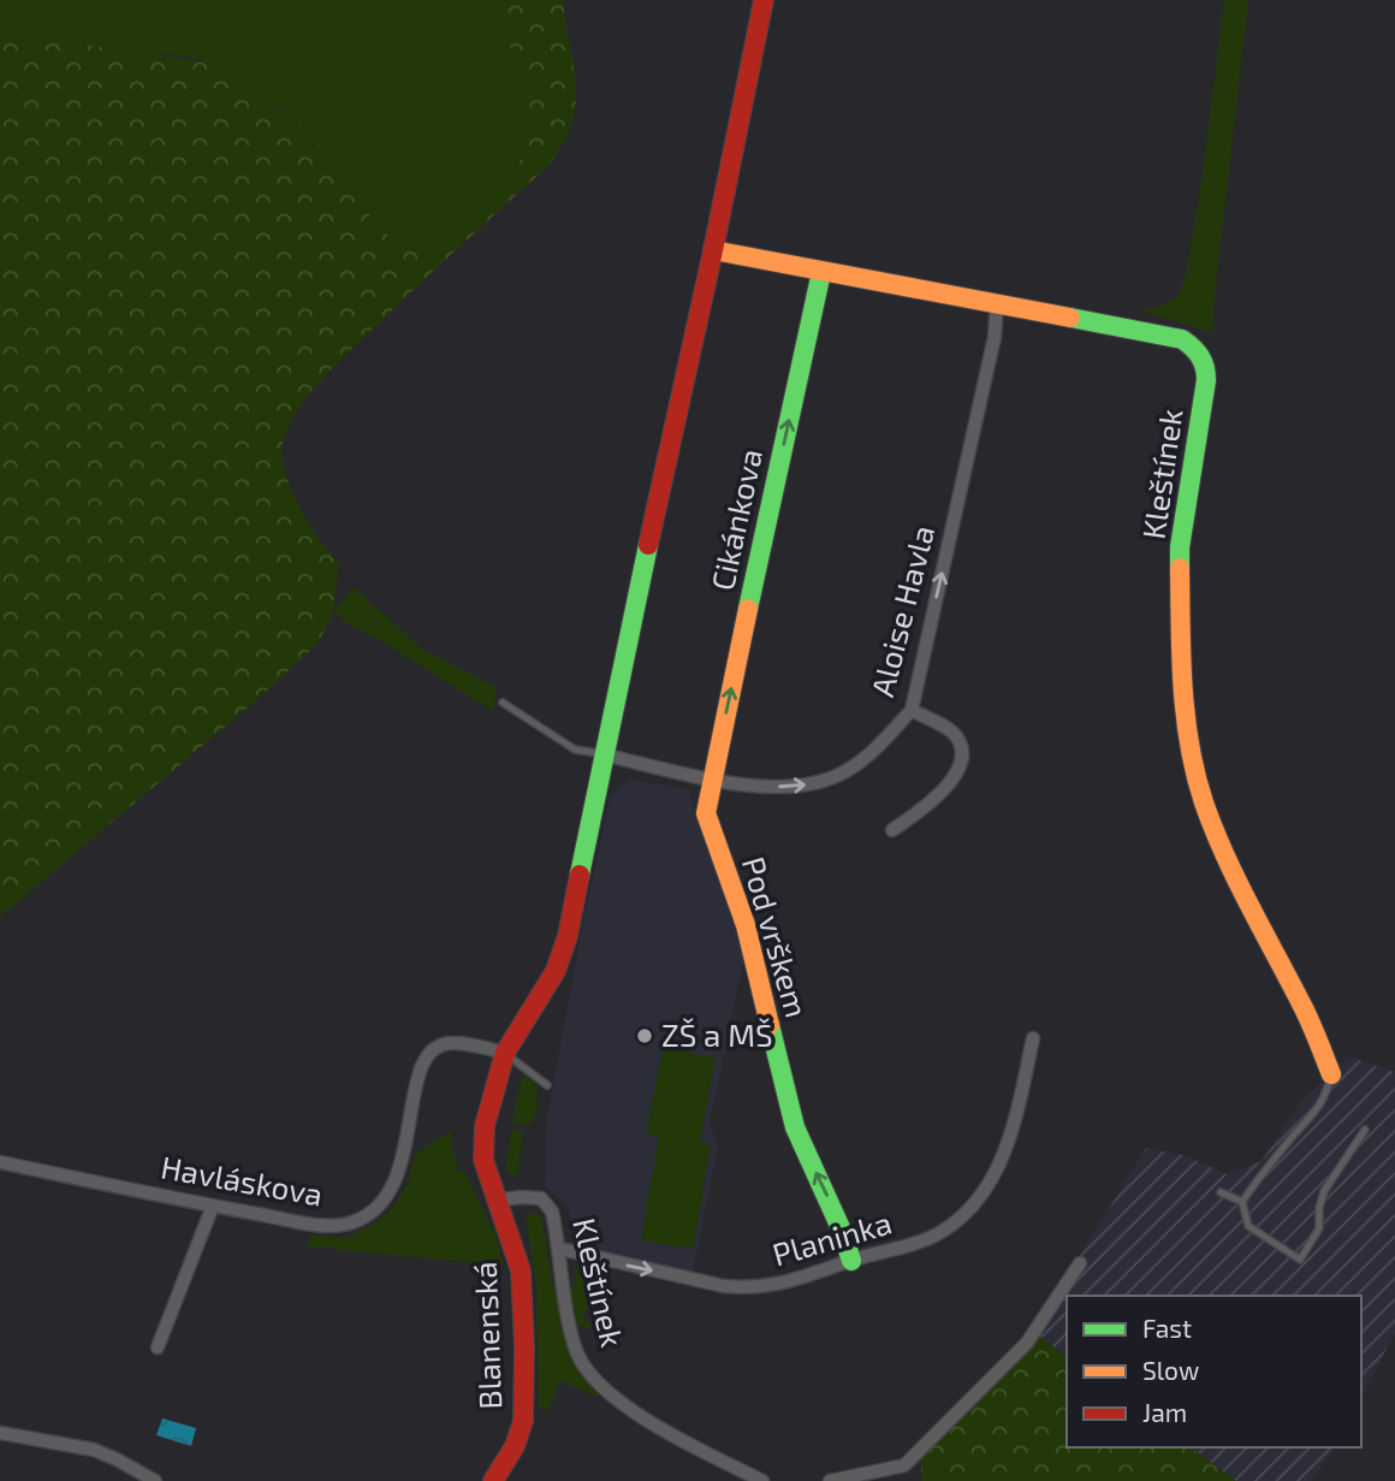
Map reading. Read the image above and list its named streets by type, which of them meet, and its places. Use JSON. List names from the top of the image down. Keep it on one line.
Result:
{"streets":{"street":["Kleštínek","Cikánkova","Aloise Havla","Pod vrškem","Havláskova","Planinka","Blanenská"]},"crossings":[["Kleštínek","Cikánkova"],["Kleštínek","Aloise Havla"],["Kleštínek","Planinka"],["Kleštínek","Blanenská"],["Cikánkova","Aloise Havla"],["Cikánkova","Pod vrškem"],["Aloise Havla","Pod vrškem"],["Pod vrškem","Planinka"],["Havláskova","Blanenská"]],"one_way":["Cikánkova","Aloise Havla","Pod vrškem","Planinka"],"places":["ZŠ a MŠ"],"legend":["Fast","Slow","Jam"]}
